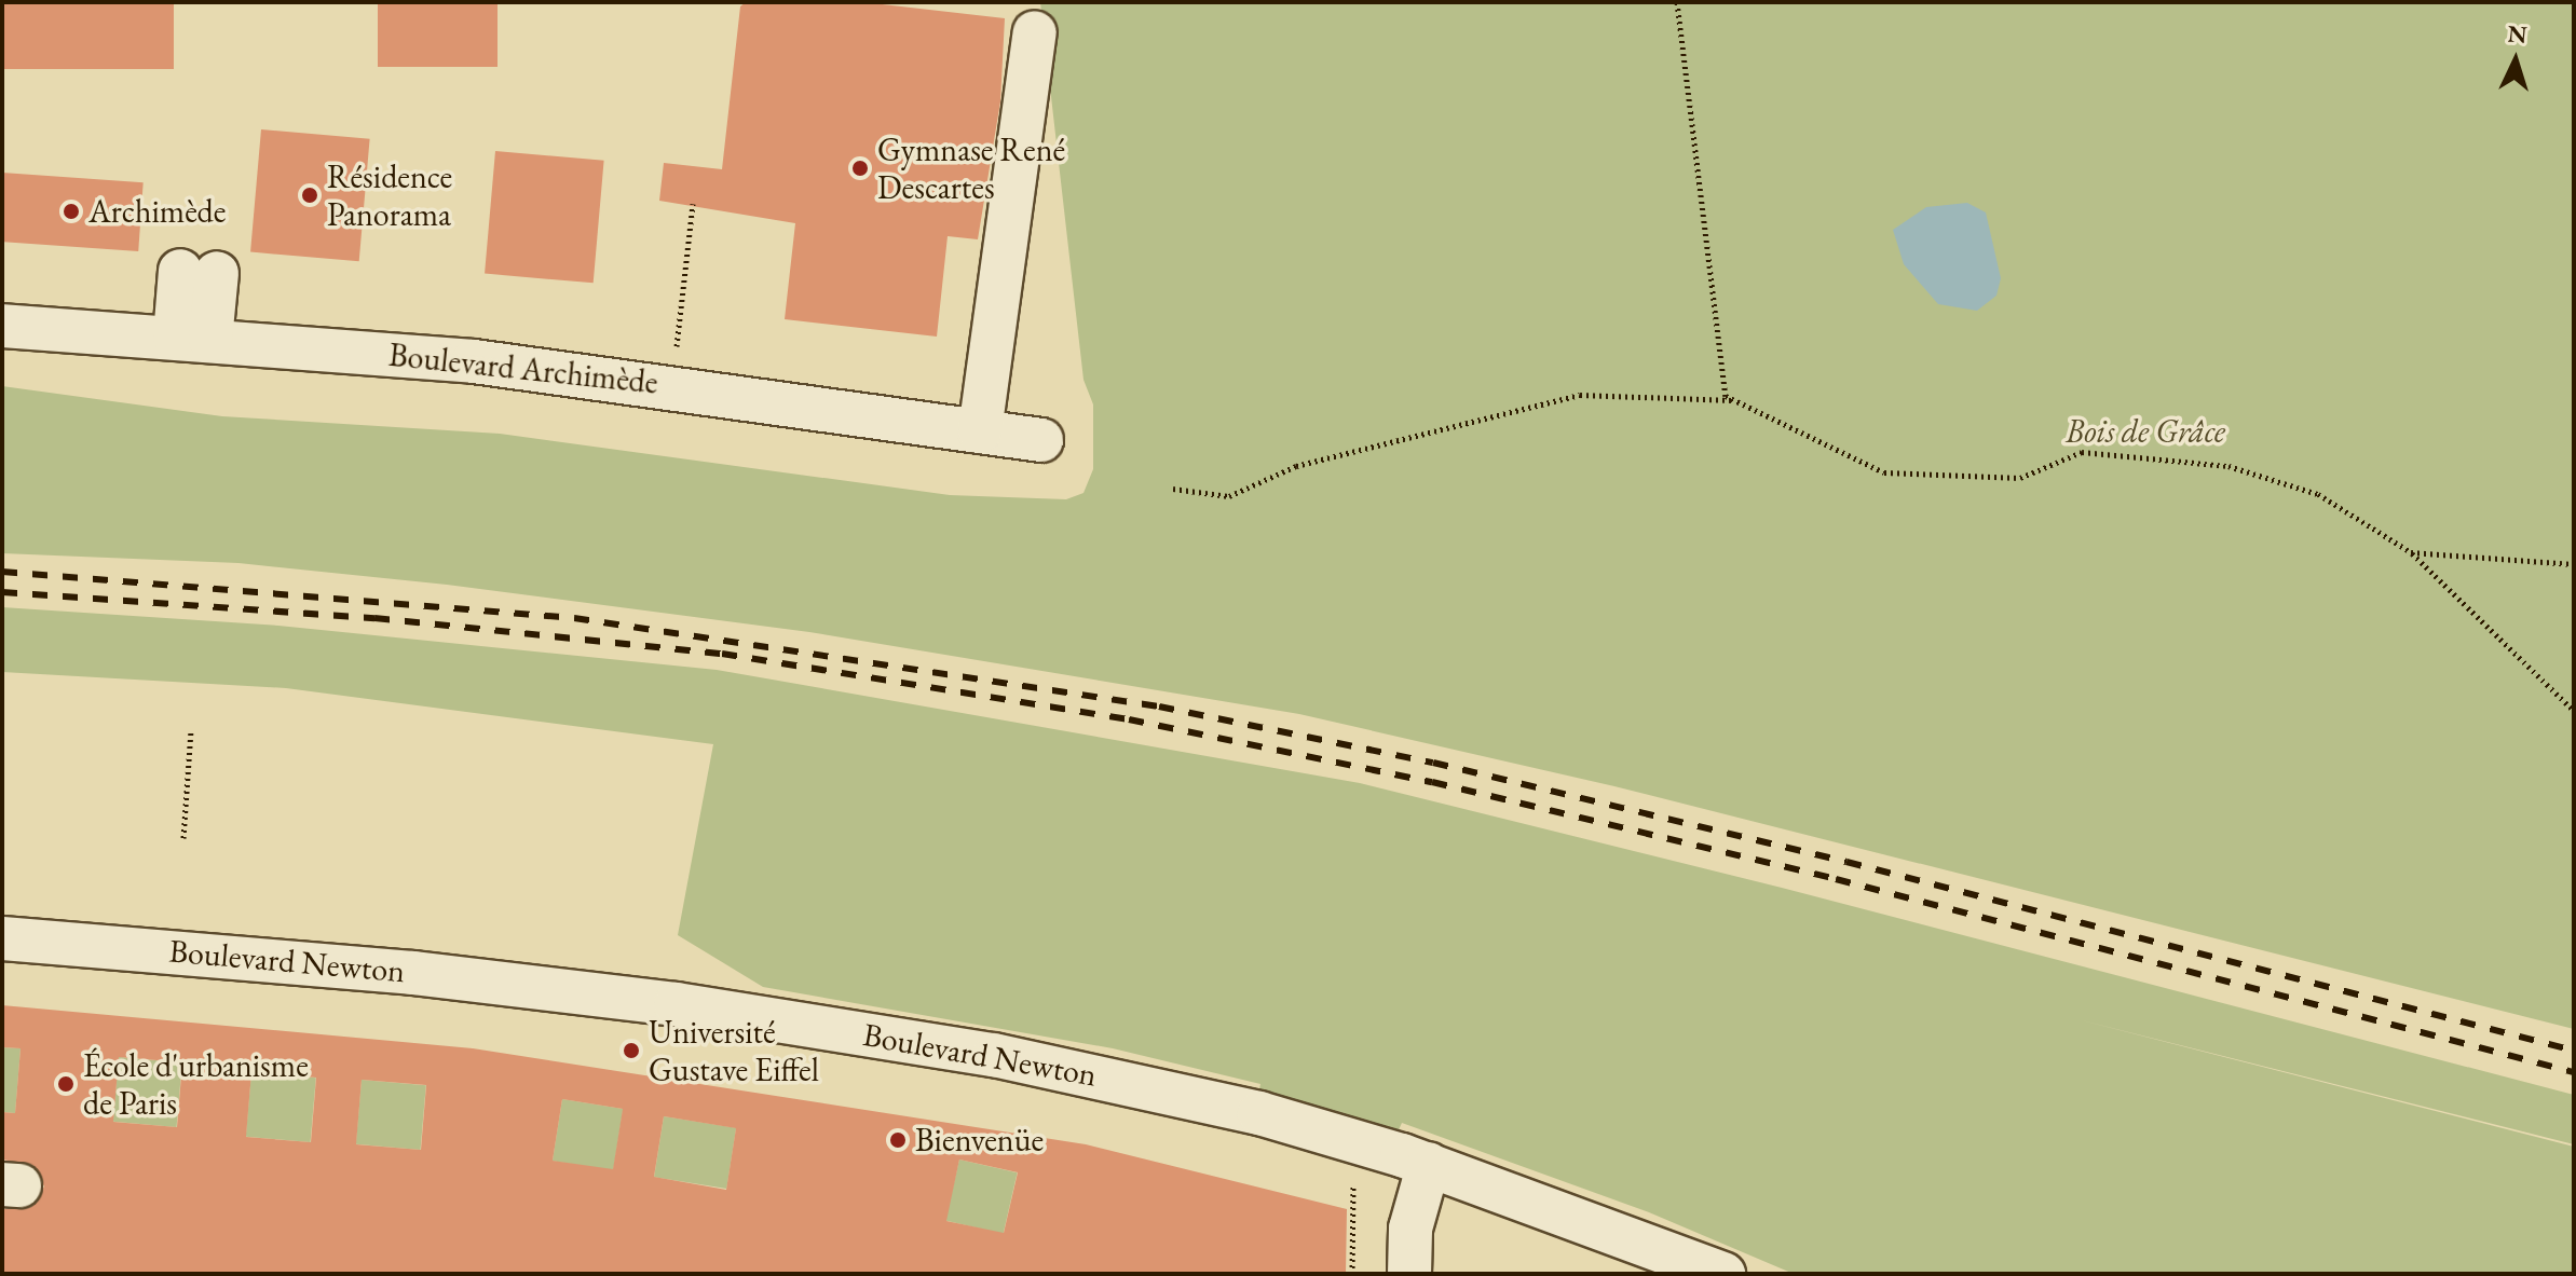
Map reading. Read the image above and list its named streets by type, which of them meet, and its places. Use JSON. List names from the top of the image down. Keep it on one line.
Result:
{"streets":{"street":["Boulevard Archimède","Boulevard Newton"]},"parks":["Bois de Grâce"],"places":["Gymnase René Descartes","Résidence Panorama","Archimède","Université Gustave Eiffel","École d'urbanisme de Paris","Bienvenüe"],"north":"top"}
